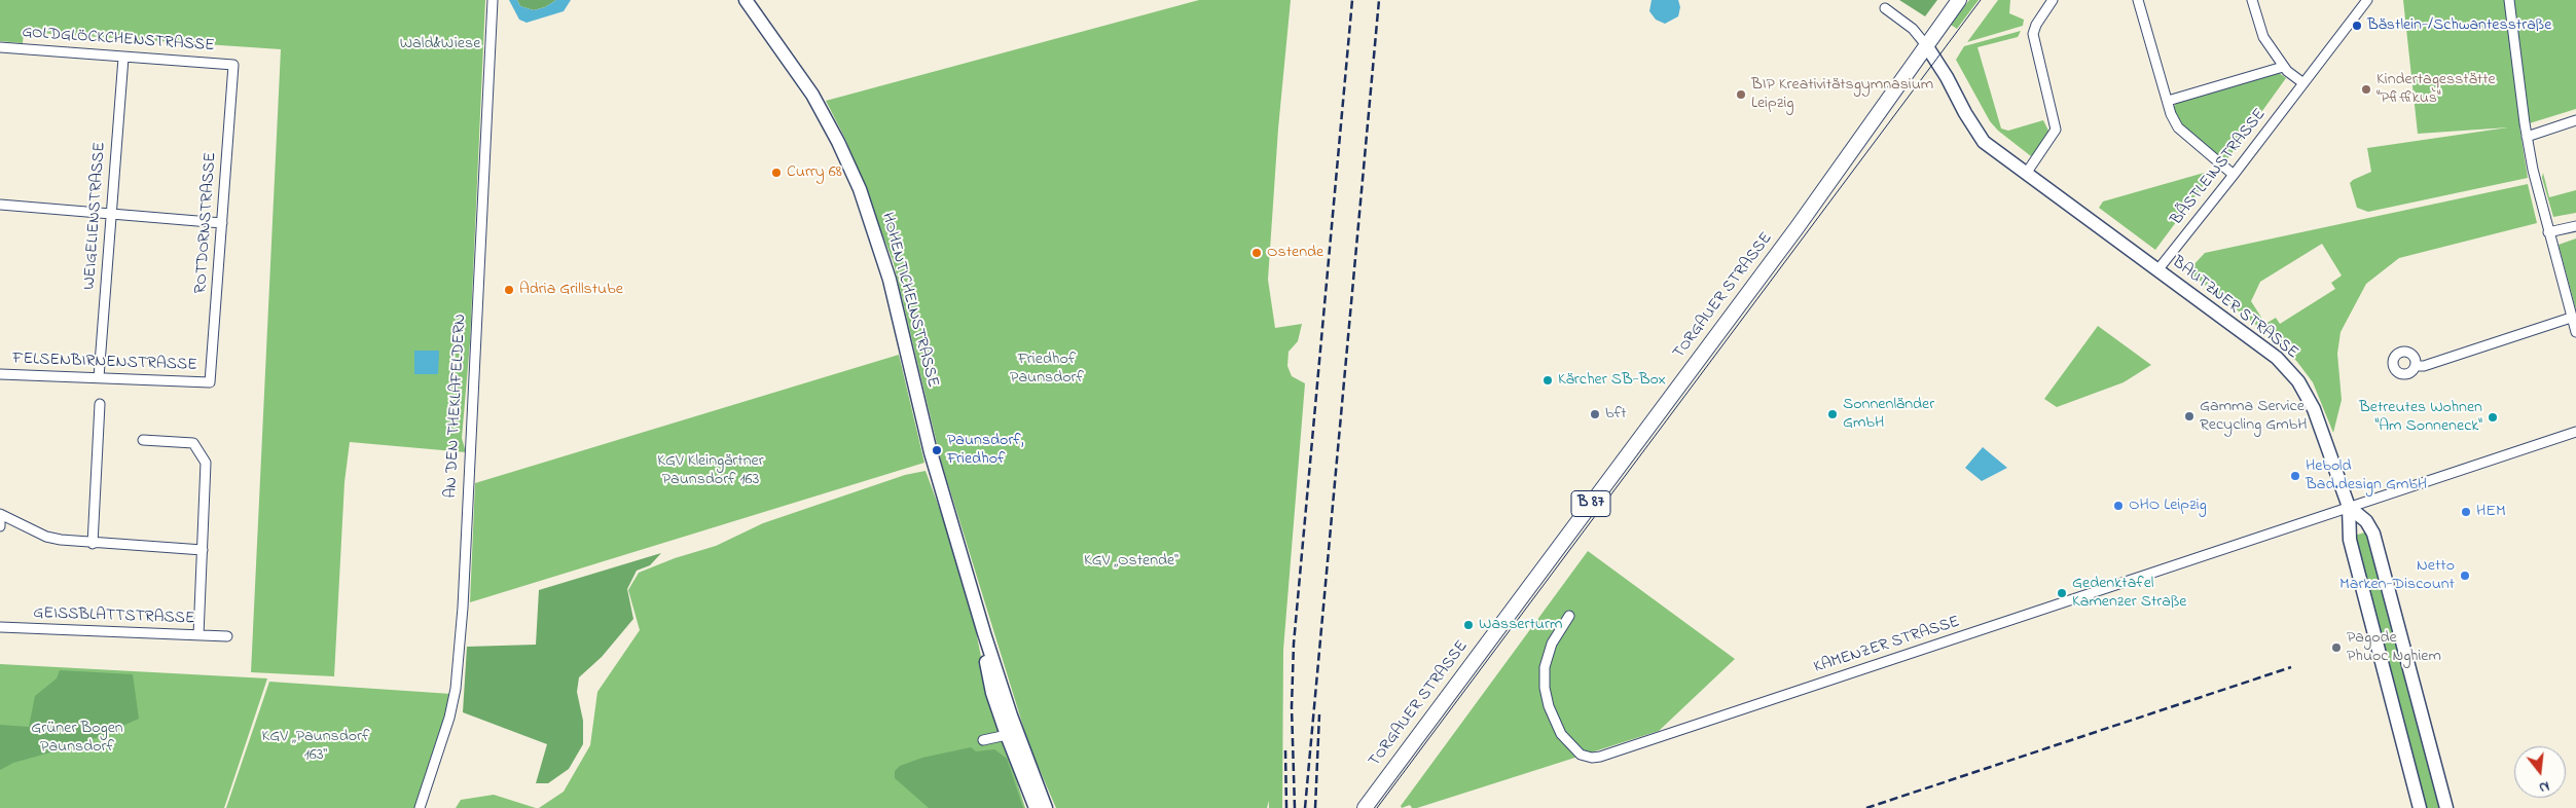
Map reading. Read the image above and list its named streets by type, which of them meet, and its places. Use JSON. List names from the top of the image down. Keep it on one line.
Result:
{"streets":{"main road":["TORGAUER STRASSE","HOHENTICHELNSTRASSE","BAUTZNER STRASSE","B 87"],"street":["GOLDGLÖCKCHENSTRASSE","BÄSTLEINSTRASSE","WEIGELIENSTRASSE","ROTDORNSTRASSE","FELSENBIRNENSTRASSE","AN DEN THEKLAFELDERN","GEISSBLATTSTRASSE","KAMENZER STRASSE"]},"crossings":[["GOLDGLÖCKCHENSTRASSE","WEIGELIENSTRASSE"],["GOLDGLÖCKCHENSTRASSE","ROTDORNSTRASSE"],["BÄSTLEINSTRASSE","BAUTZNER STRASSE"],["WEIGELIENSTRASSE","FELSENBIRNENSTRASSE"],["ROTDORNSTRASSE","FELSENBIRNENSTRASSE"],["TORGAUER STRASSE","BAUTZNER STRASSE"],["BAUTZNER STRASSE","KAMENZER STRASSE"]],"parks":["Wald&Wiese","Friedhof Paunsdorf","KGV Kleingärtner Paunsdorf 163","KGV „Ostende“","Grüner Bogen Paunsdorf","KGV „Paunsdorf 163“"],"places":["Bästlein-/Schwantesstraße","Kindertagesstätte \"Pfiffikus\"","BIP Kreativitätsgymnasium Leipzig","Curry 68","Ostende","Adria Grillstube","Kärcher SB-Box","bft","Sonnenländer GmbH","Gamma Service Recycling GmbH","Betreutes Wohnen \"Am Sonneneck\"","Paunsdorf, Friedhof","Hebold Bad.design GmbH","OHO Leipzig","HEM","Netto Marken-Discount","Gedenktafel Kamenzer Straße","Wasserturm","Pagode Phuoc Nghiem"],"north":"bottom"}
